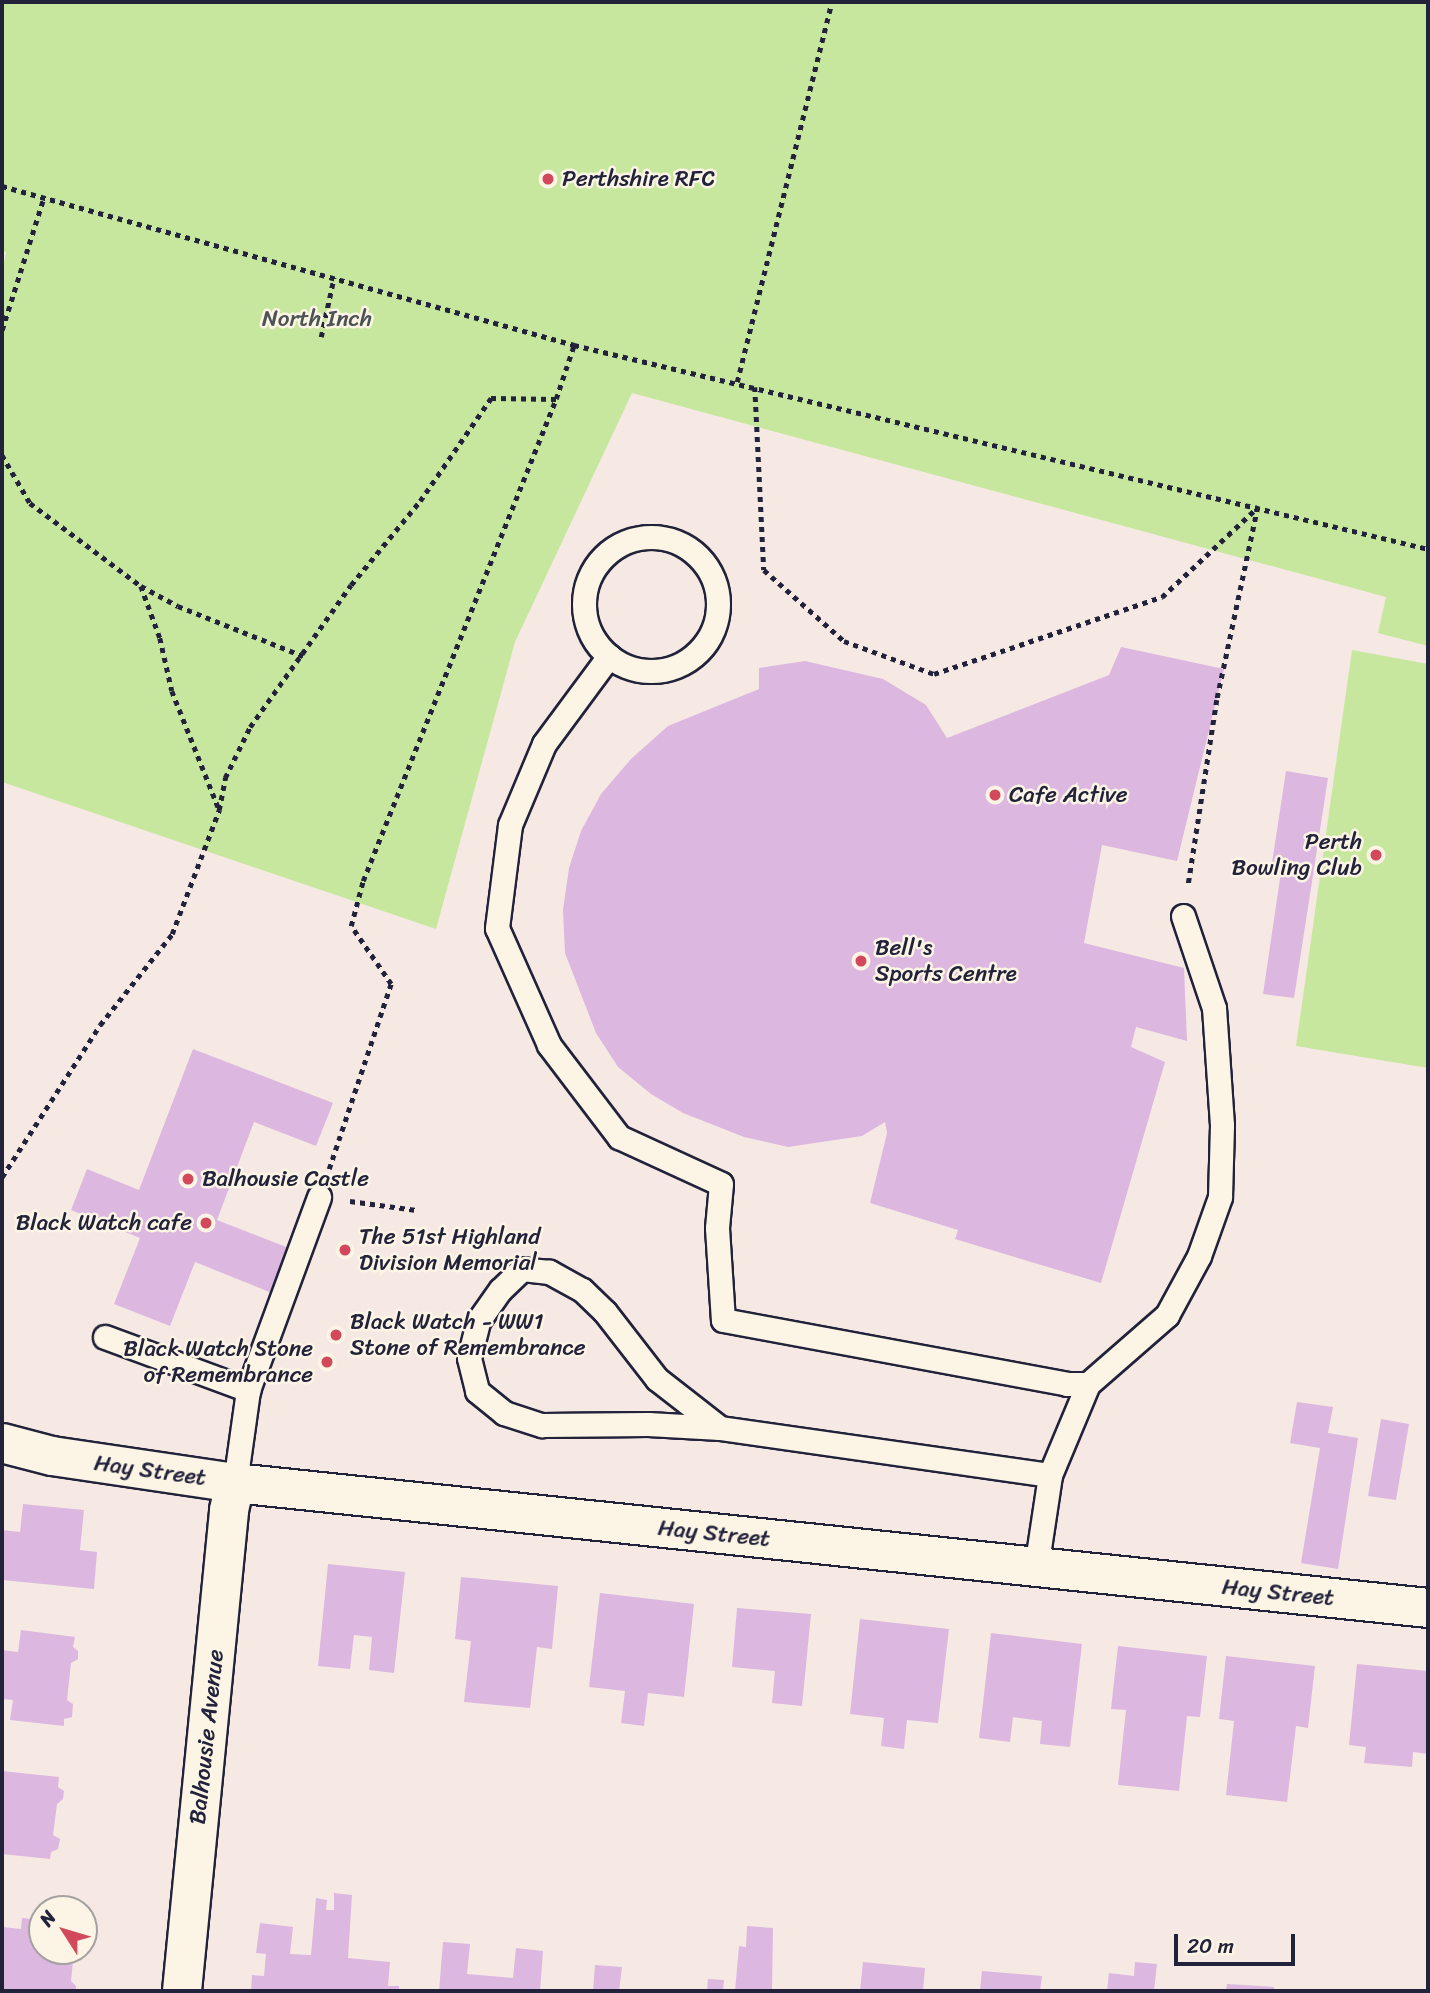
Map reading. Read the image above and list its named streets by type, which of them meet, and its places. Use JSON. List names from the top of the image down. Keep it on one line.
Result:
{"streets":{"street":["Hay Street","Balhousie Avenue"]},"crossings":[["Hay Street","Balhousie Avenue"]],"parks":["North Inch"],"places":["Perthshire RFC","Cafe Active","Perth Bowling Club","Bell's Sports Centre","Balhousie Castle","Black Watch cafe","The 51st Highland Division Memorial","Black Watch - WW1 Stone of Remembrance","Black Watch Stone of Remembrance"],"scale_bar":"20 m","north":"top left"}
